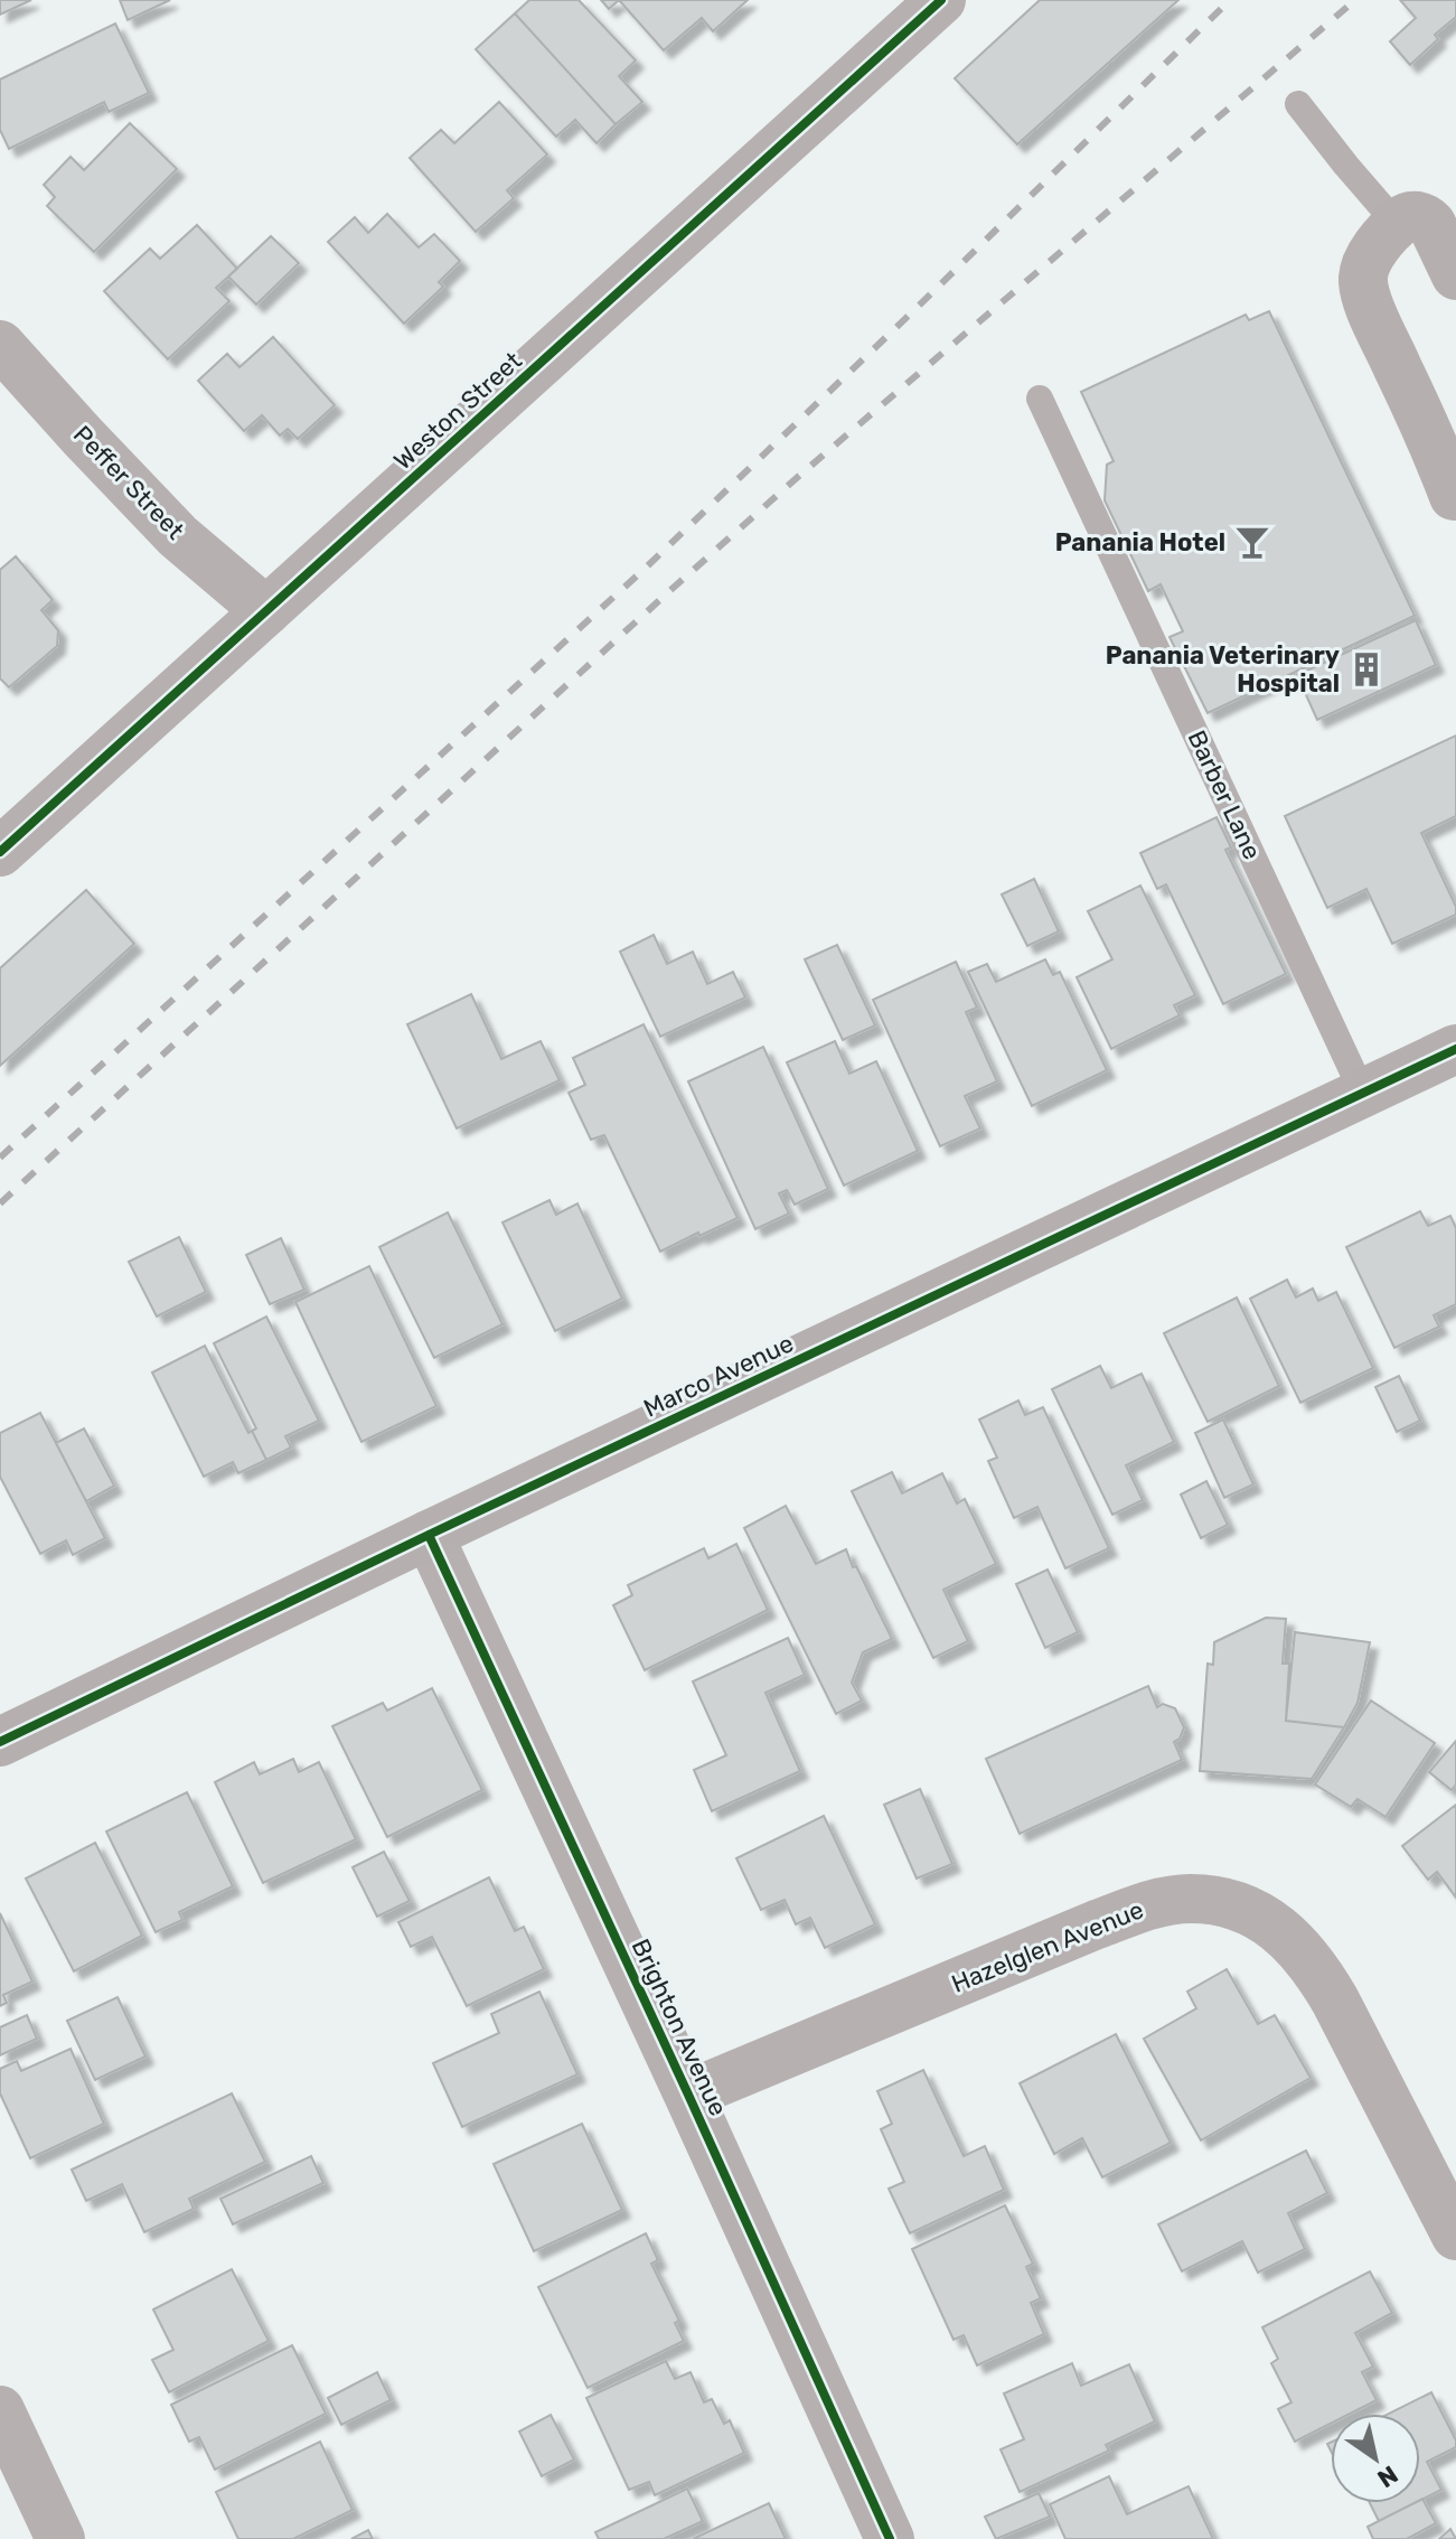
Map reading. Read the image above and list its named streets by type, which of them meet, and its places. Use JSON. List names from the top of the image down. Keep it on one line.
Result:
{"streets":{"street":["Weston Street","Peffer Street","Marco Avenue","Hazelglen Avenue","Brighton Avenue"],"lane":["Barber Lane"]},"crossings":[["Weston Street","Peffer Street"],["Barber Lane","Marco Avenue"],["Marco Avenue","Brighton Avenue"],["Hazelglen Avenue","Brighton Avenue"]],"places":{"bar":["Panania Hotel"],"building":["Panania Veterinary Hospital"]},"north":"bottom right"}
